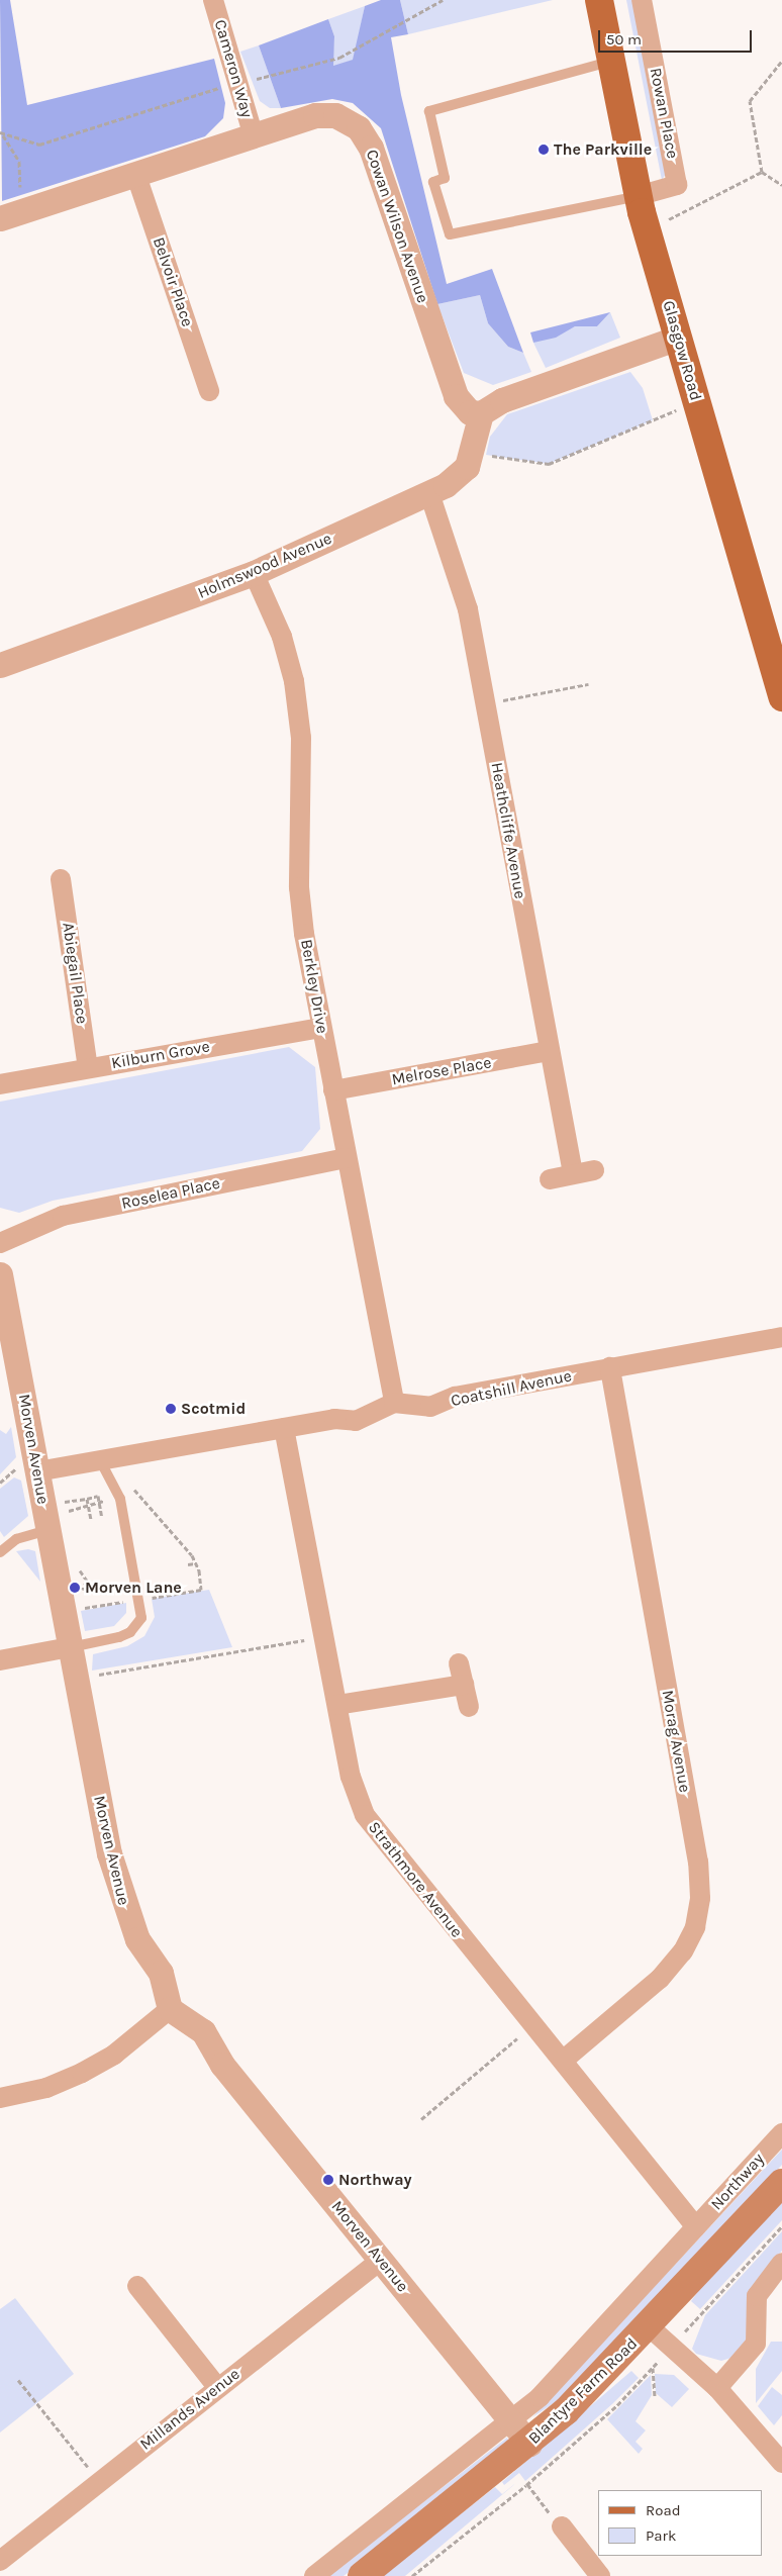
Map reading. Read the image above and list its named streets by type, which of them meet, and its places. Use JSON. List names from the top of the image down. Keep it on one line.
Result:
{"streets":{"main road":["Glasgow Road","Blantyre Farm Road"],"street":["Cameron Way","Rowan Place","Cowan Wilson Avenue","Belvoir Place","Holmswood Avenue","Heathcliffe Avenue","Abiegail Place","Berkley Drive","Kilburn Grove","Melrose Place","Roselea Place","Coatshill Avenue","Morven Avenue","Morag Avenue","Strathmore Avenue","Northway","Millands Avenue"]},"crossings":[["Cameron Way","Cowan Wilson Avenue"],["Rowan Place","Glasgow Road"],["Cowan Wilson Avenue","Belvoir Place"],["Cowan Wilson Avenue","Holmswood Avenue"],["Holmswood Avenue","Heathcliffe Avenue"],["Holmswood Avenue","Berkley Drive"],["Heathcliffe Avenue","Melrose Place"],["Abiegail Place","Kilburn Grove"],["Berkley Drive","Kilburn Grove"],["Berkley Drive","Melrose Place"],["Berkley Drive","Roselea Place"],["Berkley Drive","Coatshill Avenue"],["Coatshill Avenue","Morag Avenue"],["Morven Avenue","Northway"],["Morven Avenue","Blantyre Farm Road"],["Morven Avenue","Millands Avenue"],["Morag Avenue","Strathmore Avenue"],["Strathmore Avenue","Northway"]],"places":["The Parkville","Scotmid","Morven Lane","Northway"],"legend":["Road","Park"],"scale_bar":"50 m"}
